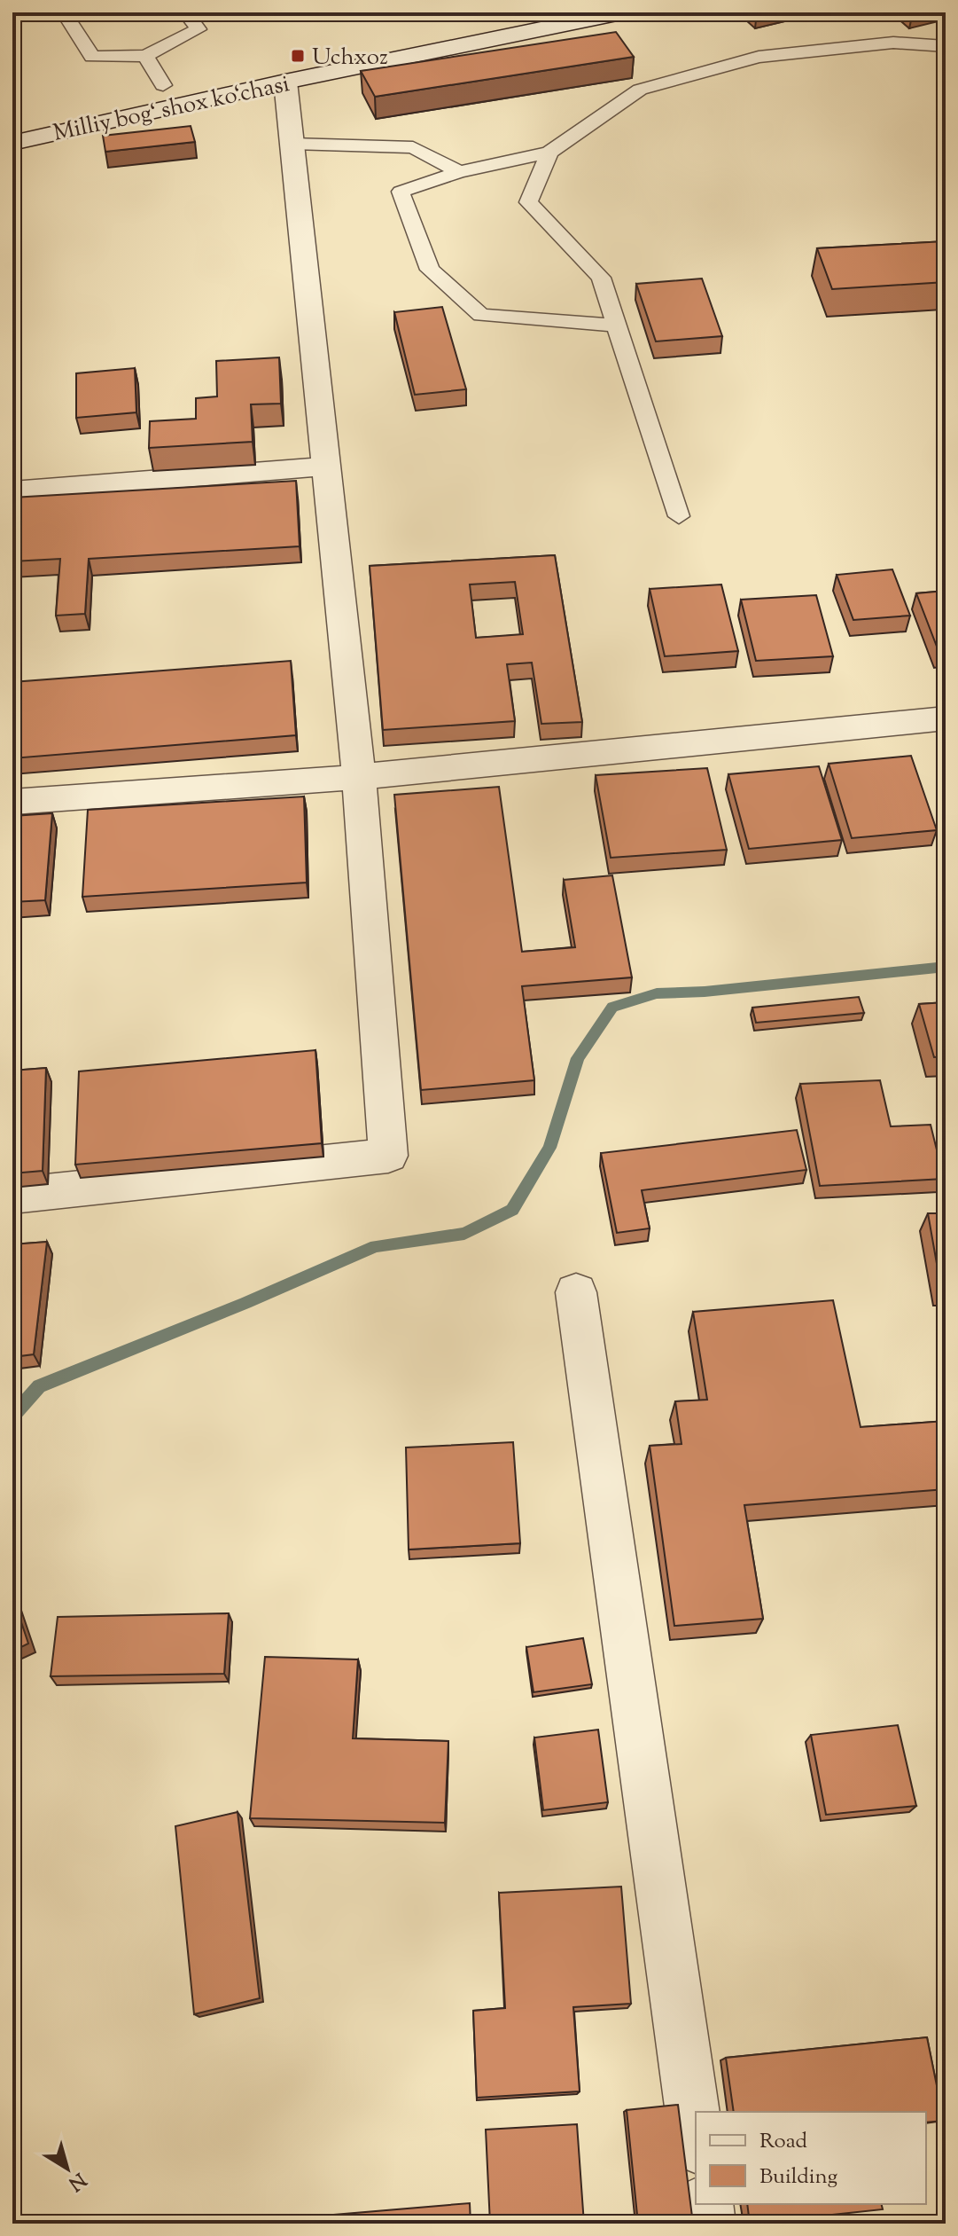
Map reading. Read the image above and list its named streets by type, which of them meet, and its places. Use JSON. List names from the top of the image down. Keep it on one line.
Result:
{"streets":{"street":["Milliy bog‘ shox ko‘chasi"]},"places":{"transit":["Uchxoz"]},"legend":["Road","Building"],"north":"bottom right"}
